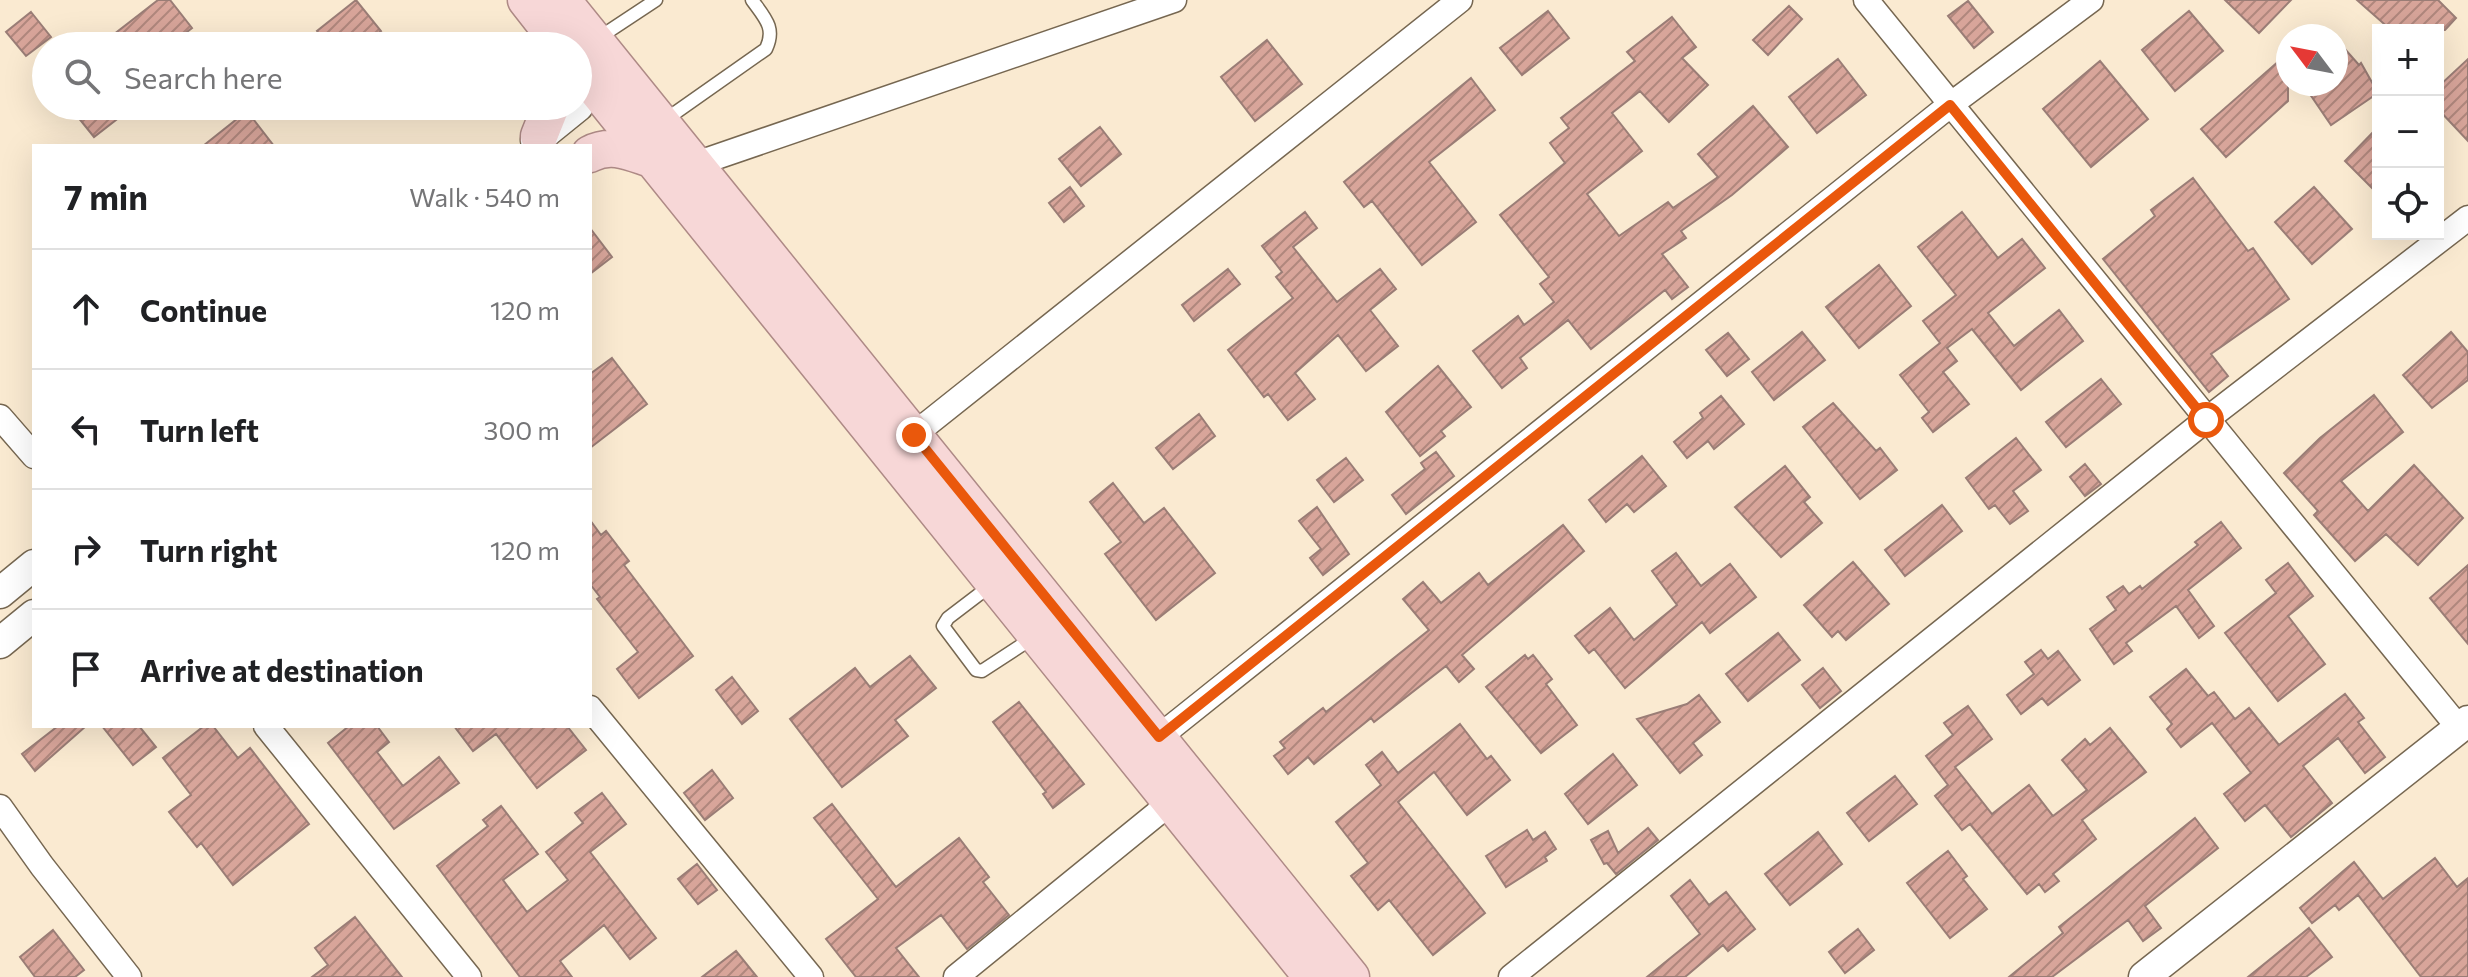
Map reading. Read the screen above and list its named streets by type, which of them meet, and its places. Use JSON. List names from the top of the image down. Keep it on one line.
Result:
{"north":"top left","page":{"map_buttons":["+","−"],"search":"Search here","heading":["7 min","Walk · 540 m"],"list":[["Continue","120 m"],["Turn left","300 m"],["Turn right","120 m"],"Arrive at destination"]}}
